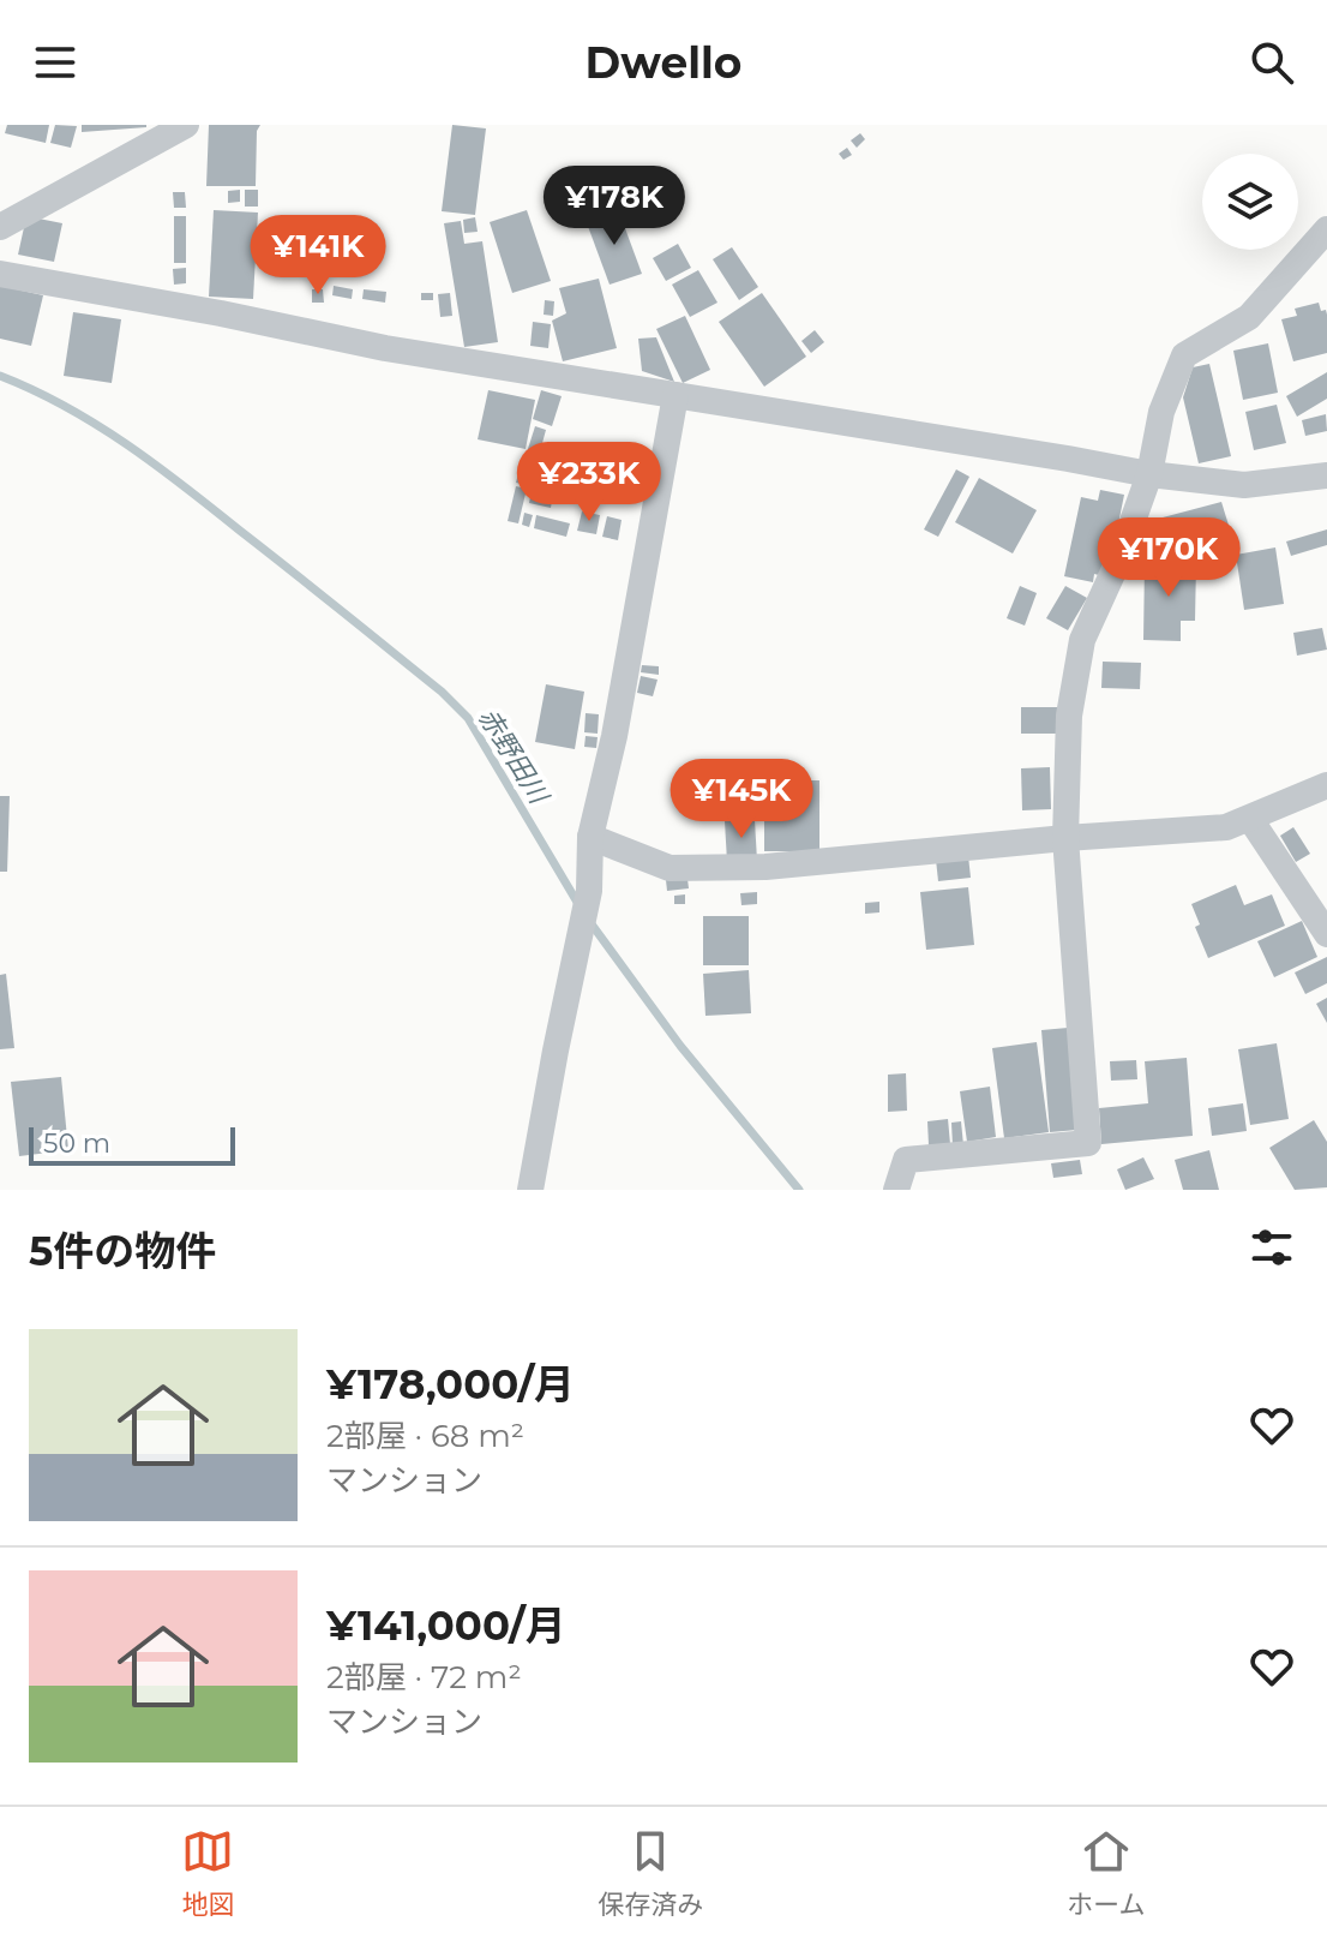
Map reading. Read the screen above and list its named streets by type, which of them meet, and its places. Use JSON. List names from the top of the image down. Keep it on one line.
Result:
{"water":["赤野田川"],"scale_bar":"50 m","page":{"header":"Dwello","price":["¥178K","¥141K","¥233K","¥170K","¥145K"],"scale":"50 m","heading":"5件の物件","list":[{"name":"¥178,000/月","note":"2部屋 · 68 m² · マンション"},{"name":"¥141,000/月","note":"2部屋 · 72 m² · マンション"}],"tabs":["地図","保存済み","ホーム"]}}
